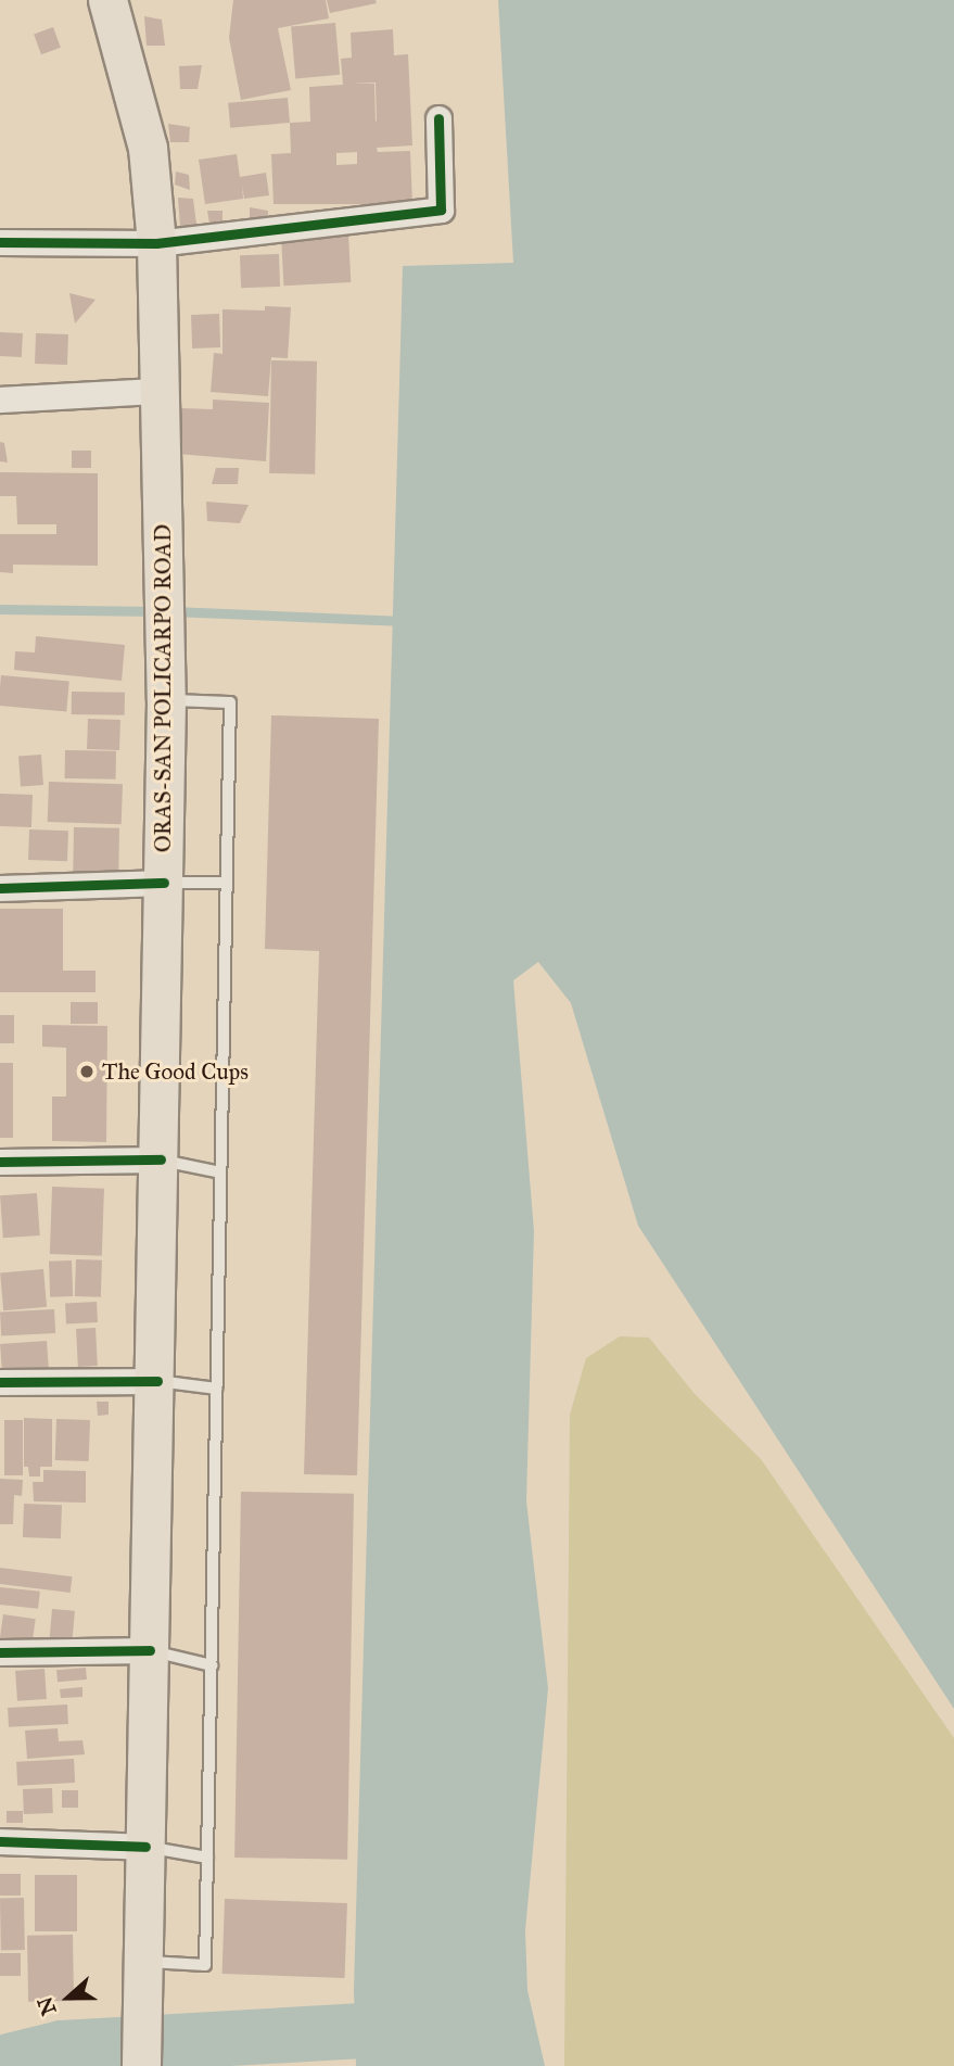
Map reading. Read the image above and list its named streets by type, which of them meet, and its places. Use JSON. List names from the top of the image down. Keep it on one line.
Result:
{"streets":{"main road":["ORAS-SAN POLICARPO ROAD"]},"places":["The Good Cups"],"north":"left"}
